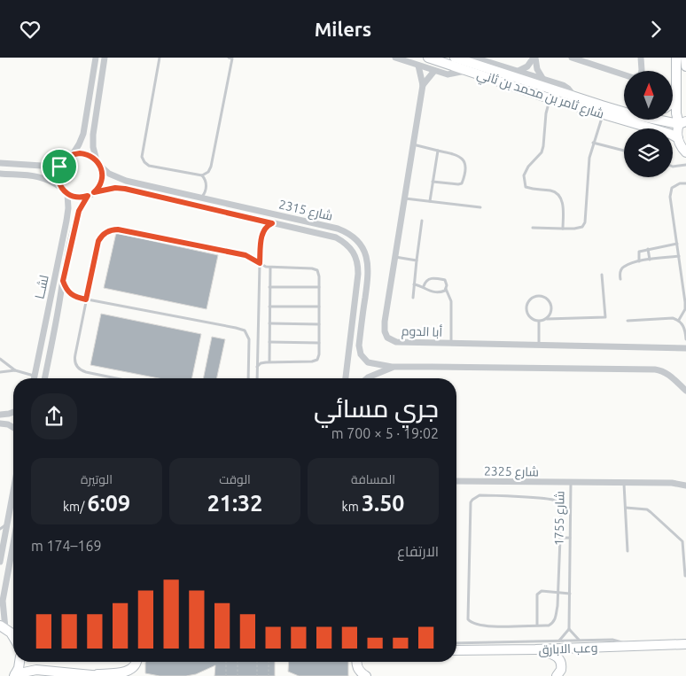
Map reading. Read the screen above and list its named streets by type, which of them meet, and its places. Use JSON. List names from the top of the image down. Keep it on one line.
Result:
{"streets":{"street":["شارع ثامر بن محمد بن ثاني","شارع 2315","لشــا","أبا الدوم","شارع 2325","شارع 1755","وعب الابارق"]},"crossings":[["شارع 2315","لشــا"],["شارع 2325","شارع 1755"]],"north":"top","page":{"header":"Milers","heading":["جري مسائي","19:02 · 5 × 700 m"],"stats":[["المسافة","3.50 km"],["الوقت","21:32"],["الوتيرة","6:09 /km"]],"chart":["الارتفاع","169–174 m"]}}
